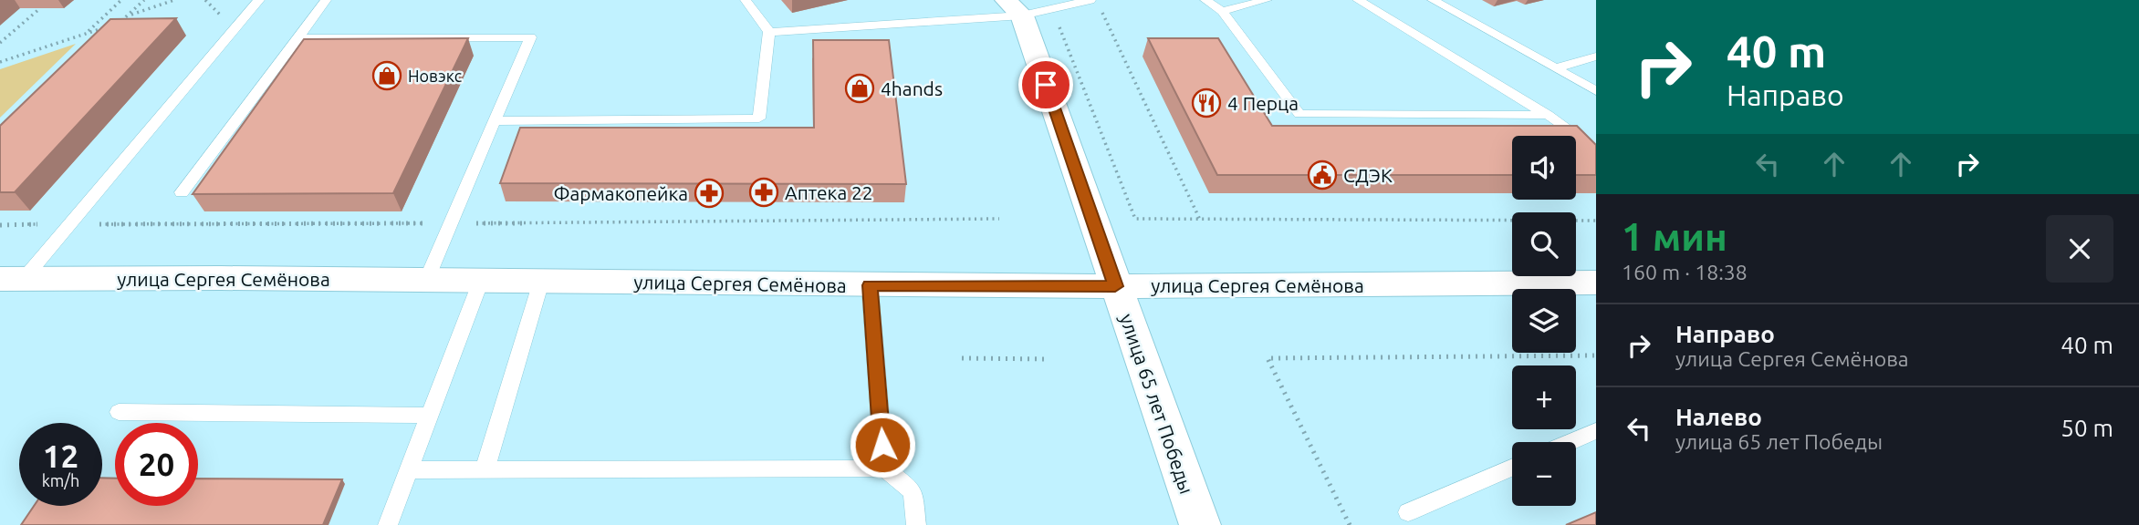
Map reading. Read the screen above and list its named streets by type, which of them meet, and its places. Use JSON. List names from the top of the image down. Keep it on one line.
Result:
{"streets":{"street":["улица Сергея Семёнова","улица 65 лет Победы"]},"crossings":[["улица Сергея Семёнова","улица 65 лет Победы"]],"places":{"shop":["Новэкс","4hands"],"restaurant":["4 Перца"],"public building":["СДЭК"],"pharmacy":["Аптека 22","Фармакопейка"]},"page":{"turn":["40 m","Направо"],"map_buttons":["+","−"],"heading":["1 мин","160 m · 18:38"],"list":[{"name":"Направо","note":"улица Сергея Семёнова","value":"40 m"},{"name":"Налево","note":"улица 65 лет Победы","value":"50 m"}],"speed":"12 km/h","limit":"20"}}
